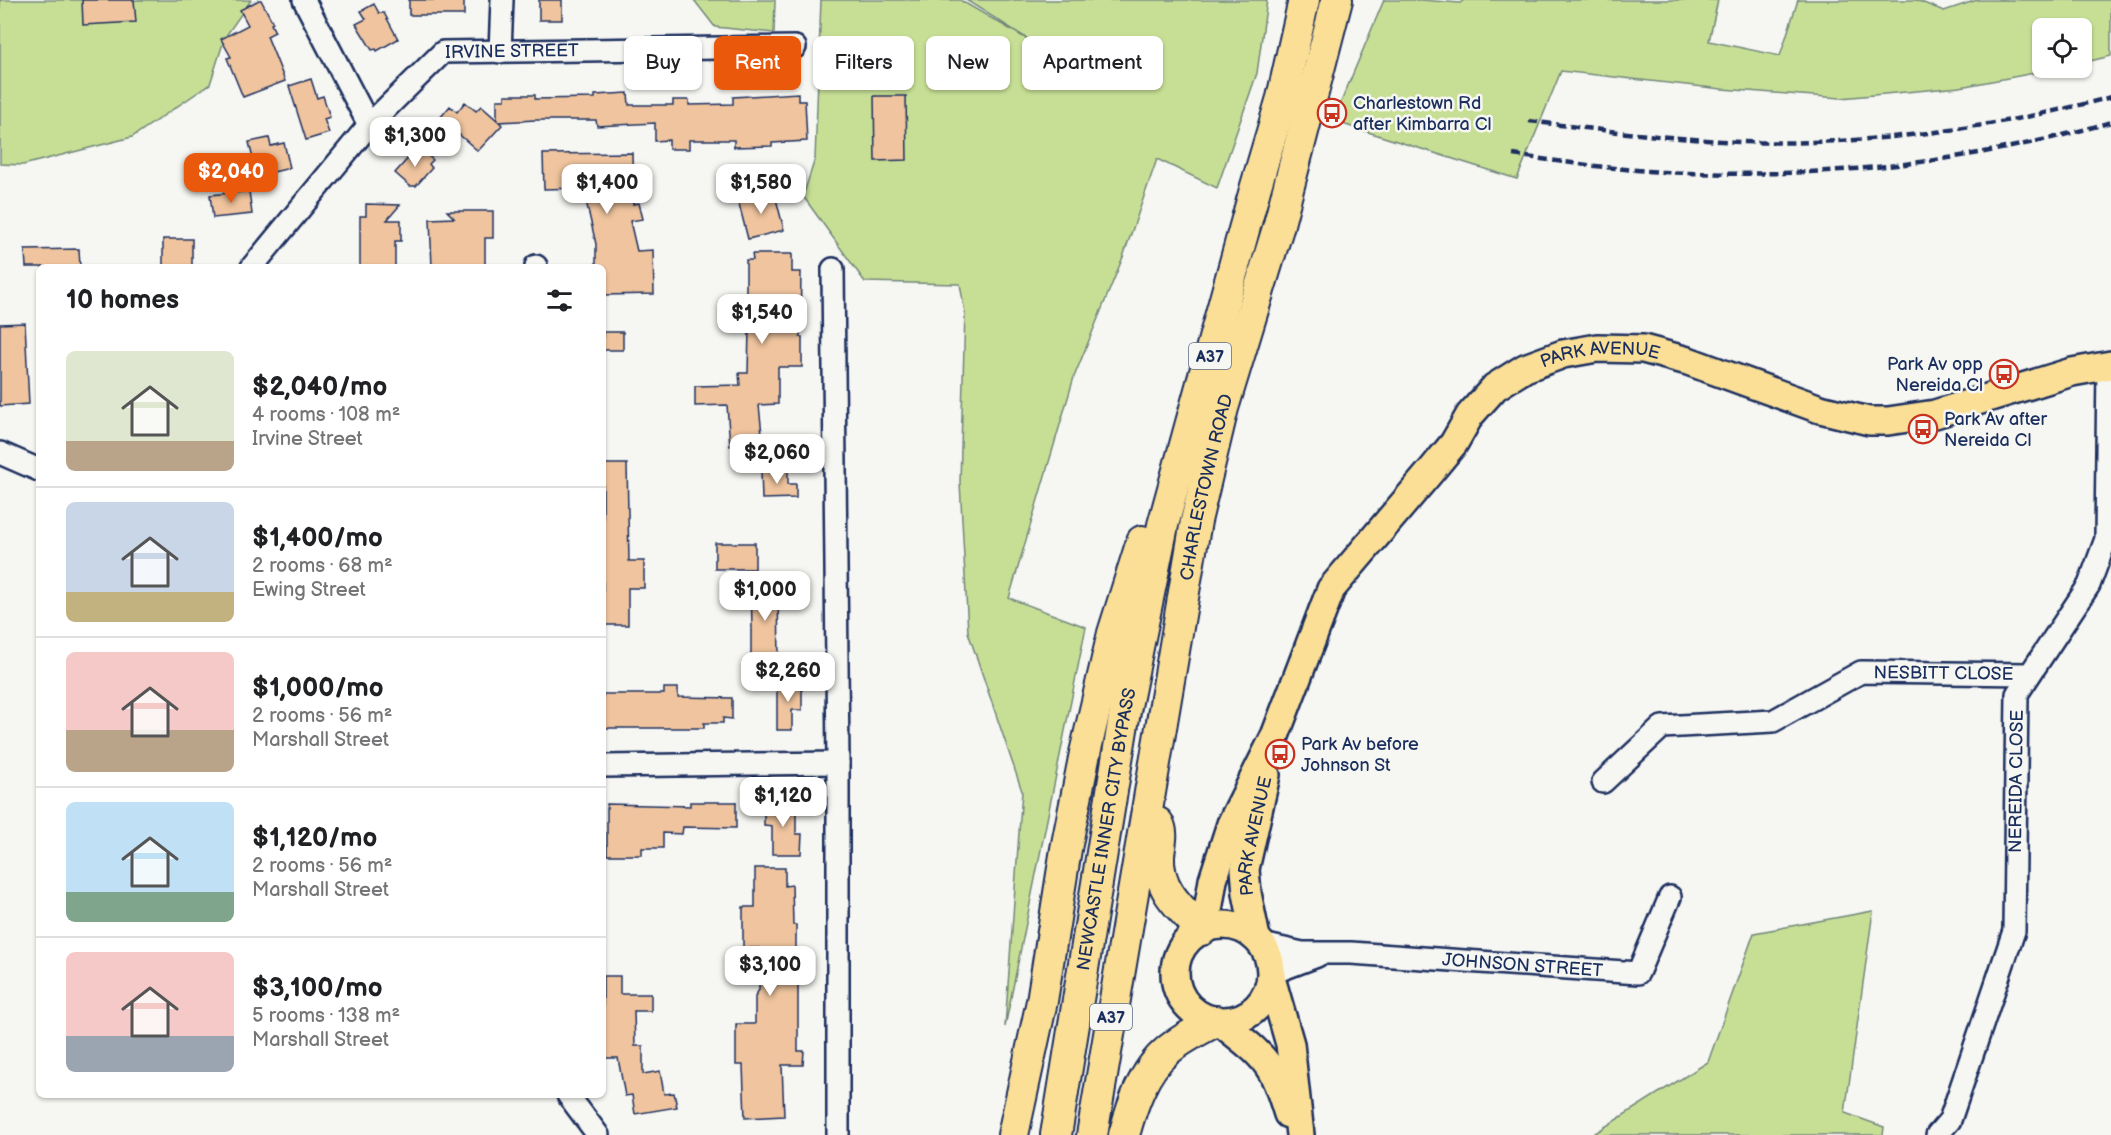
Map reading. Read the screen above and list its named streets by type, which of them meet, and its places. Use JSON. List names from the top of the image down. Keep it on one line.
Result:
{"streets":{"highway":["A37","CHARLESTOWN ROAD","NEWCASTLE INNER CITY BYPASS"],"main road":["PARK AVENUE"],"street":["IRVINE STREET","NESBITT CLOSE","NEREIDA CLOSE","JOHNSON STREET"]},"crossings":[["PARK AVENUE","NEREIDA CLOSE"],["PARK AVENUE","JOHNSON STREET"],["CHARLESTOWN ROAD","NEWCASTLE INNER CITY BYPASS"],["NESBITT CLOSE","NEREIDA CLOSE"]],"places":{"bus stop":["Charlestown Rd after Kimbarra Cl","Park Av opp Nereida Cl","Park Av after Nereida Cl","Park Av before Johnson St"]},"page":{"chip":["Buy","Rent","Filters","New","Apartment"],"price":["$1,300","$2,040","$1,400","$1,580","$1,540","$2,060","$1,000","$2,260","$1,120","$3,100"],"heading":"10 homes","list":[{"name":"$2,040/mo","note":"4 rooms · 108 m² · Irvine Street"},{"name":"$1,400/mo","note":"2 rooms · 68 m² · Ewing Street"},{"name":"$1,000/mo","note":"2 rooms · 56 m² · Marshall Street"},{"name":"$1,120/mo","note":"2 rooms · 56 m² · Marshall Street"},{"name":"$3,100/mo","note":"5 rooms · 138 m² · Marshall Street"}]}}
